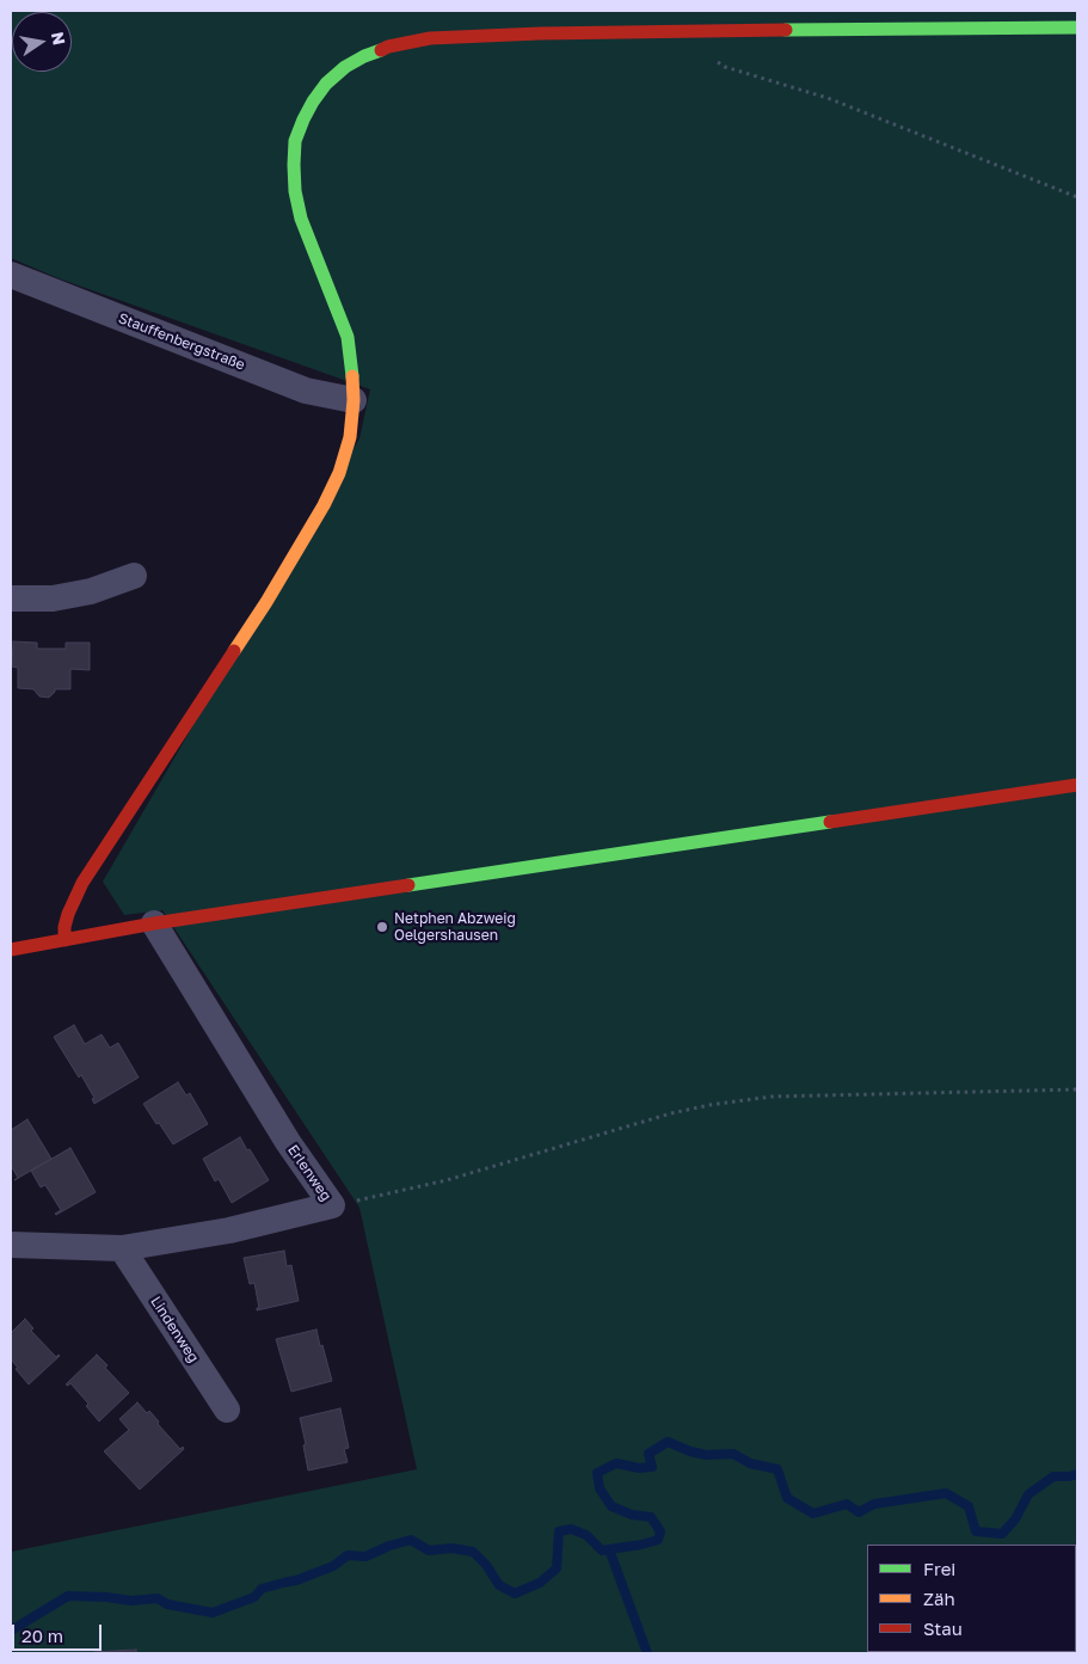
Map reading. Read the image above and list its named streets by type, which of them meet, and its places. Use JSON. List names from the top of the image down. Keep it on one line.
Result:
{"streets":{"street":["Stauffenbergstraße","Erlenweg","Lindenweg"]},"crossings":[["Erlenweg","Lindenweg"]],"places":["Netphen Abzweig Oelgershausen"],"legend":["Frei","Zäh","Stau"],"scale_bar":"20 m","north":"right"}
